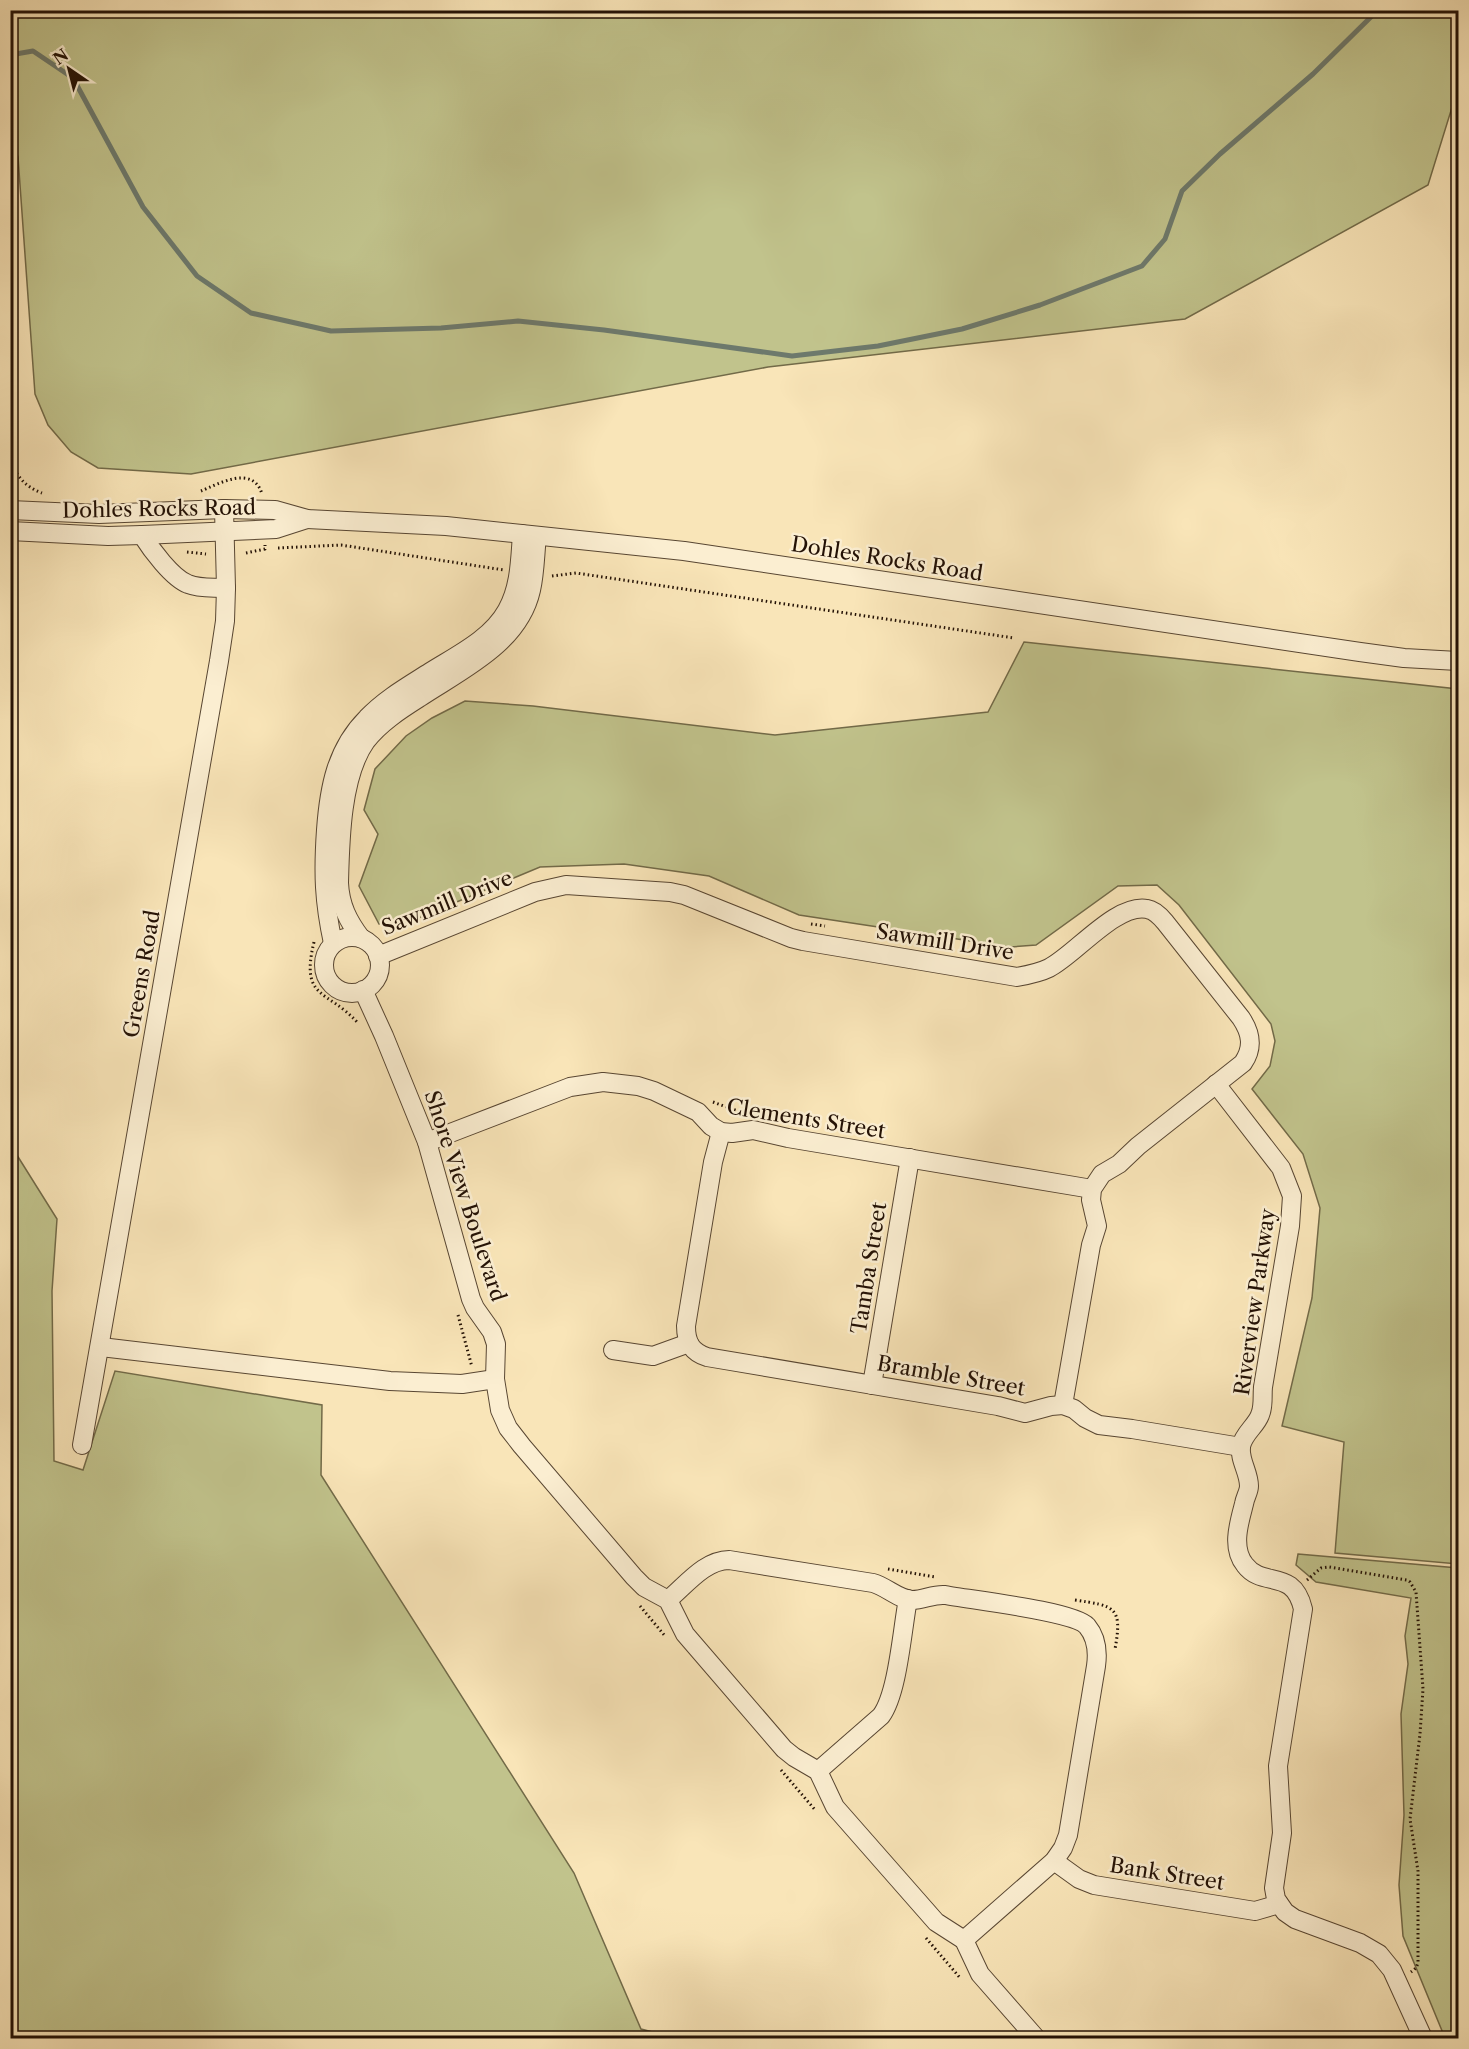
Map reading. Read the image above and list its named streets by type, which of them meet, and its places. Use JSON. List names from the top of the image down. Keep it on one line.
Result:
{"streets":{"street":["Dohles Rocks Road","Sawmill Drive","Greens Road","Clements Street","Shore View Boulevard","Tamba Street","Riverview Parkway","Bramble Street","Bank Street"]},"crossings":[["Dohles Rocks Road","Greens Road"],["Sawmill Drive","Clements Street"],["Sawmill Drive","Shore View Boulevard"],["Sawmill Drive","Riverview Parkway"],["Clements Street","Shore View Boulevard"],["Clements Street","Tamba Street"],["Tamba Street","Bramble Street"]],"north":"top left"}
